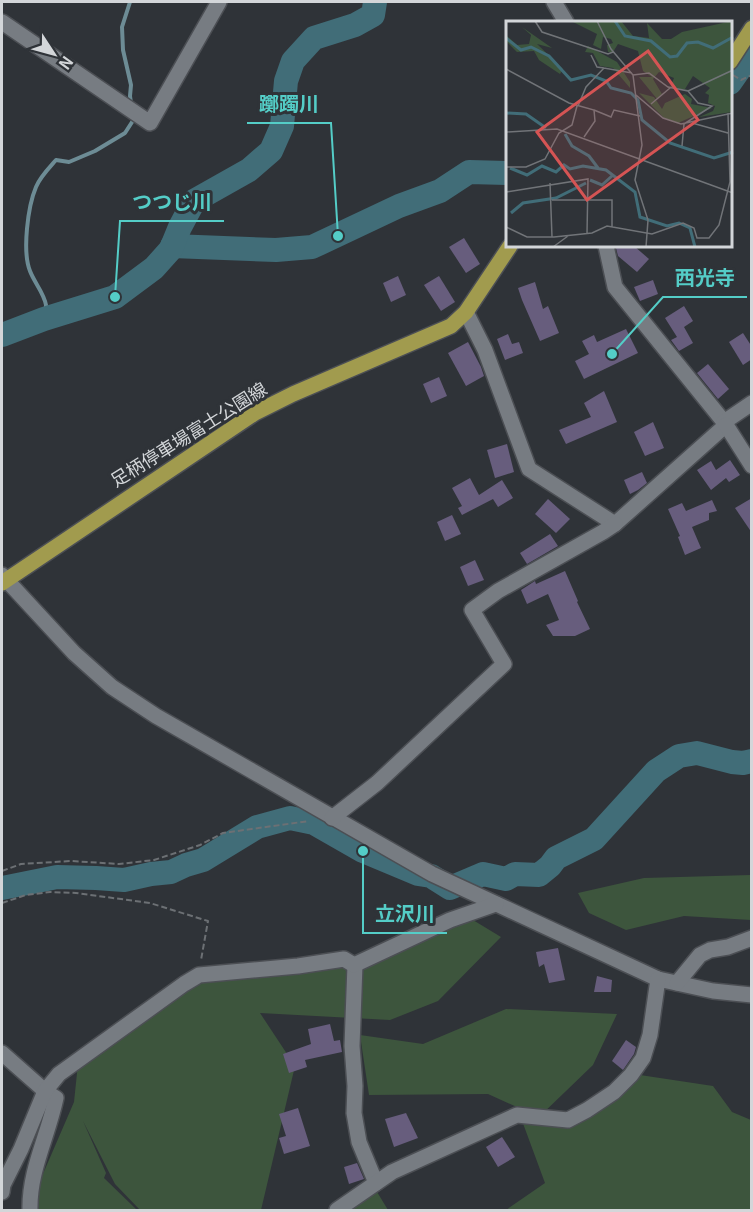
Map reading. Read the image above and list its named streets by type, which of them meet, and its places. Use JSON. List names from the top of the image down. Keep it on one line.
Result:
{"streets":{"main road":["足柄停車場富士公園線"]},"places":["躑躅川","つつじ川","西光寺","立沢川"],"north":"bottom right"}
